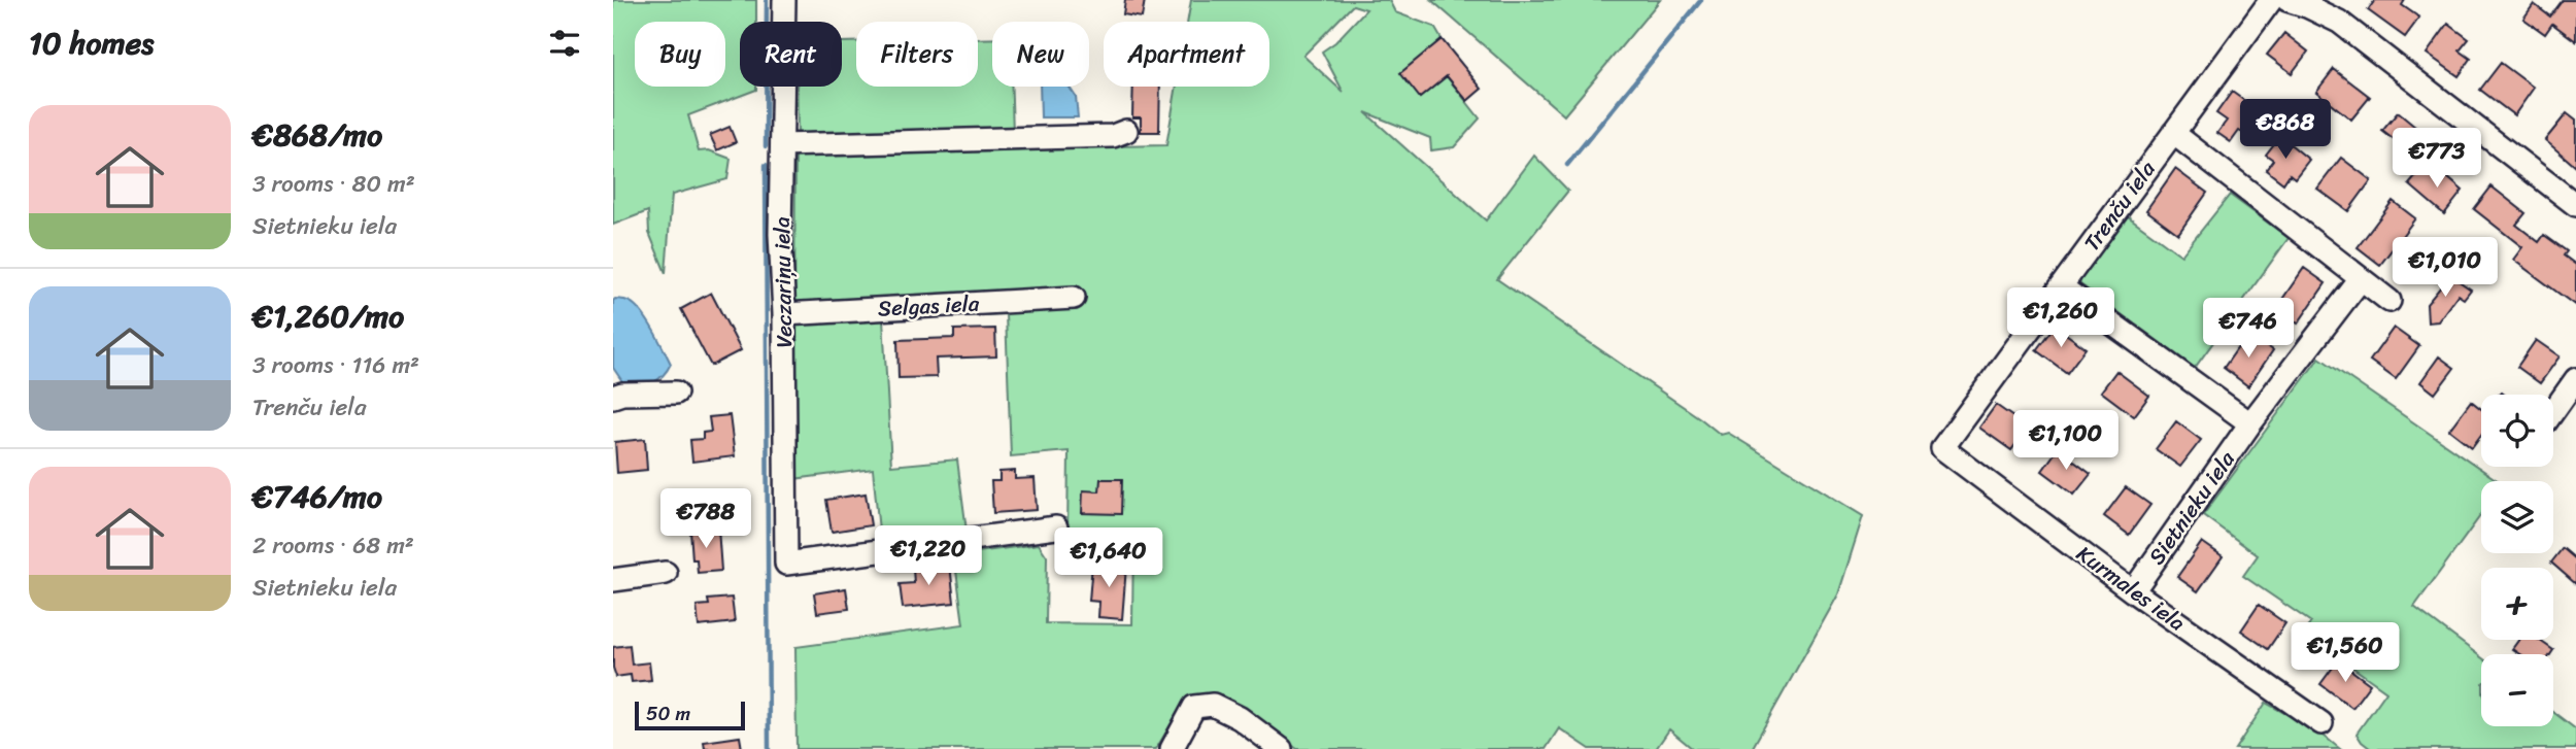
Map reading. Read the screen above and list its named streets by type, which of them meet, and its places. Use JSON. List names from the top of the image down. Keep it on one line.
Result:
{"streets":{"street":["Trenču iela","Veczariņu iela","Selgas iela","Sietnieku iela","Kurmales iela"]},"crossings":[["Trenču iela","Kurmales iela"],["Veczariņu iela","Selgas iela"],["Sietnieku iela","Kurmales iela"]],"scale_bar":"50 m","page":{"heading":"10 homes","chip":["Buy","Rent","Filters","New","Apartment"],"list":[{"name":"€868/mo","note":"3 rooms · 80 m² · Sietnieku iela"},{"name":"€1,260/mo","note":"3 rooms · 116 m² · Trenču iela"},{"name":"€746/mo","note":"2 rooms · 68 m² · Sietnieku iela"}],"price":["€868","€773","€1,010","€1,260","€746","€1,100","€788","€1,220","€1,640","€1,560"],"map_buttons":["+","−"],"scale":"50 m"}}
